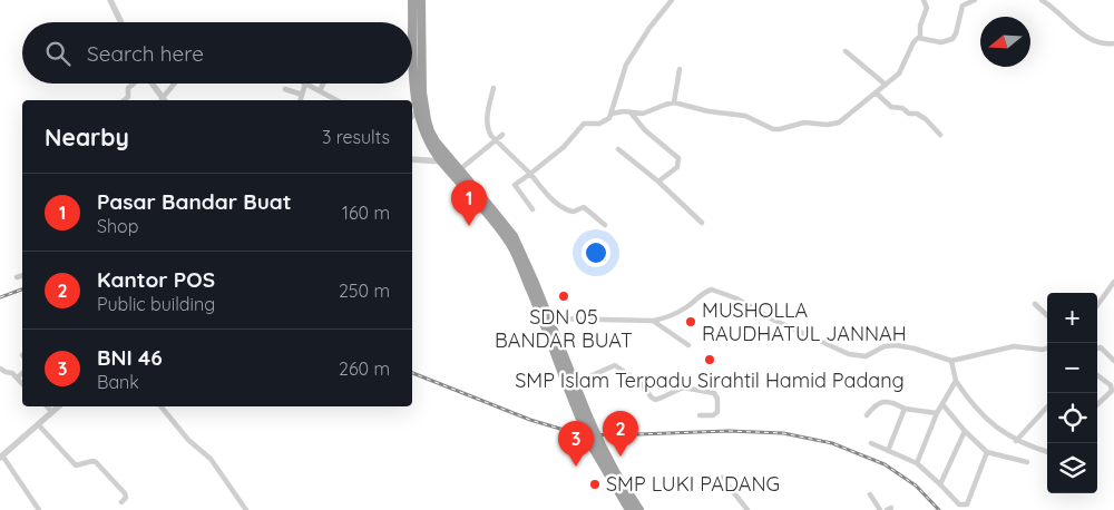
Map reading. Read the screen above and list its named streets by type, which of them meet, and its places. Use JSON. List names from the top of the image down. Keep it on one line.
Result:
{"places":["SDN 05 BANDAR BUAT","MUSHOLLA RAUDHATUL JANNAH","SMP Islam Terpadu Sirahtil Hamid Padang","SMP LUKI PADANG"],"north":"left","page":{"search":"Search here","heading":["Nearby","3 results"],"list":[{"mark":"1","name":"Pasar Bandar Buat","note":"Shop","value":"160 m"},{"mark":"2","name":"Kantor POS","note":"Public building","value":"250 m"},{"mark":"3","name":"BNI 46","note":"Bank","value":"260 m"}],"pins":["1","2","3"],"map_buttons":["+","−"]}}
